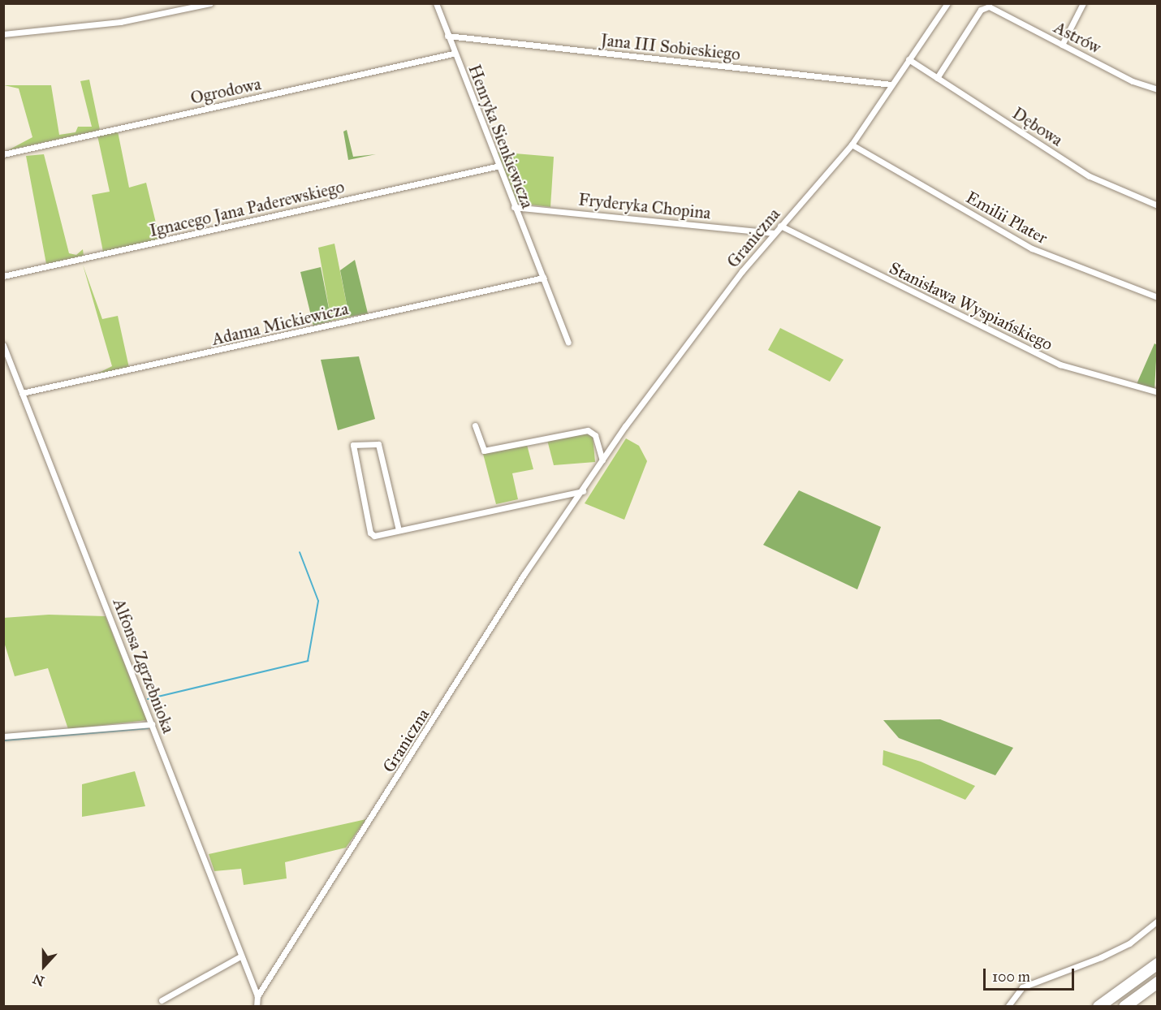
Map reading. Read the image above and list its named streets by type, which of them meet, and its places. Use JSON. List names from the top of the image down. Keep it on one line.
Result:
{"streets":{"street":["Astrów","Jana III Sobieskiego","Ogrodowa","Dębowa","Henryka Sienkiewicza","Fryderyka Chopina","Ignacego Jana Paderewskiego","Emilii Plater","Graniczna","Stanisława Wyspiańskiego","Adama Mickiewicza","Alfonsa Zgrzebnioka"]},"crossings":[["Astrów","Dębowa"],["Jana III Sobieskiego","Henryka Sienkiewicza"],["Jana III Sobieskiego","Graniczna"],["Ogrodowa","Henryka Sienkiewicza"],["Dębowa","Graniczna"],["Henryka Sienkiewicza","Fryderyka Chopina"],["Henryka Sienkiewicza","Ignacego Jana Paderewskiego"],["Henryka Sienkiewicza","Adama Mickiewicza"],["Fryderyka Chopina","Graniczna"],["Emilii Plater","Graniczna"],["Graniczna","Stanisława Wyspiańskiego"],["Graniczna","Alfonsa Zgrzebnioka"],["Adama Mickiewicza","Alfonsa Zgrzebnioka"]],"scale_bar":"100 m","north":"bottom"}
